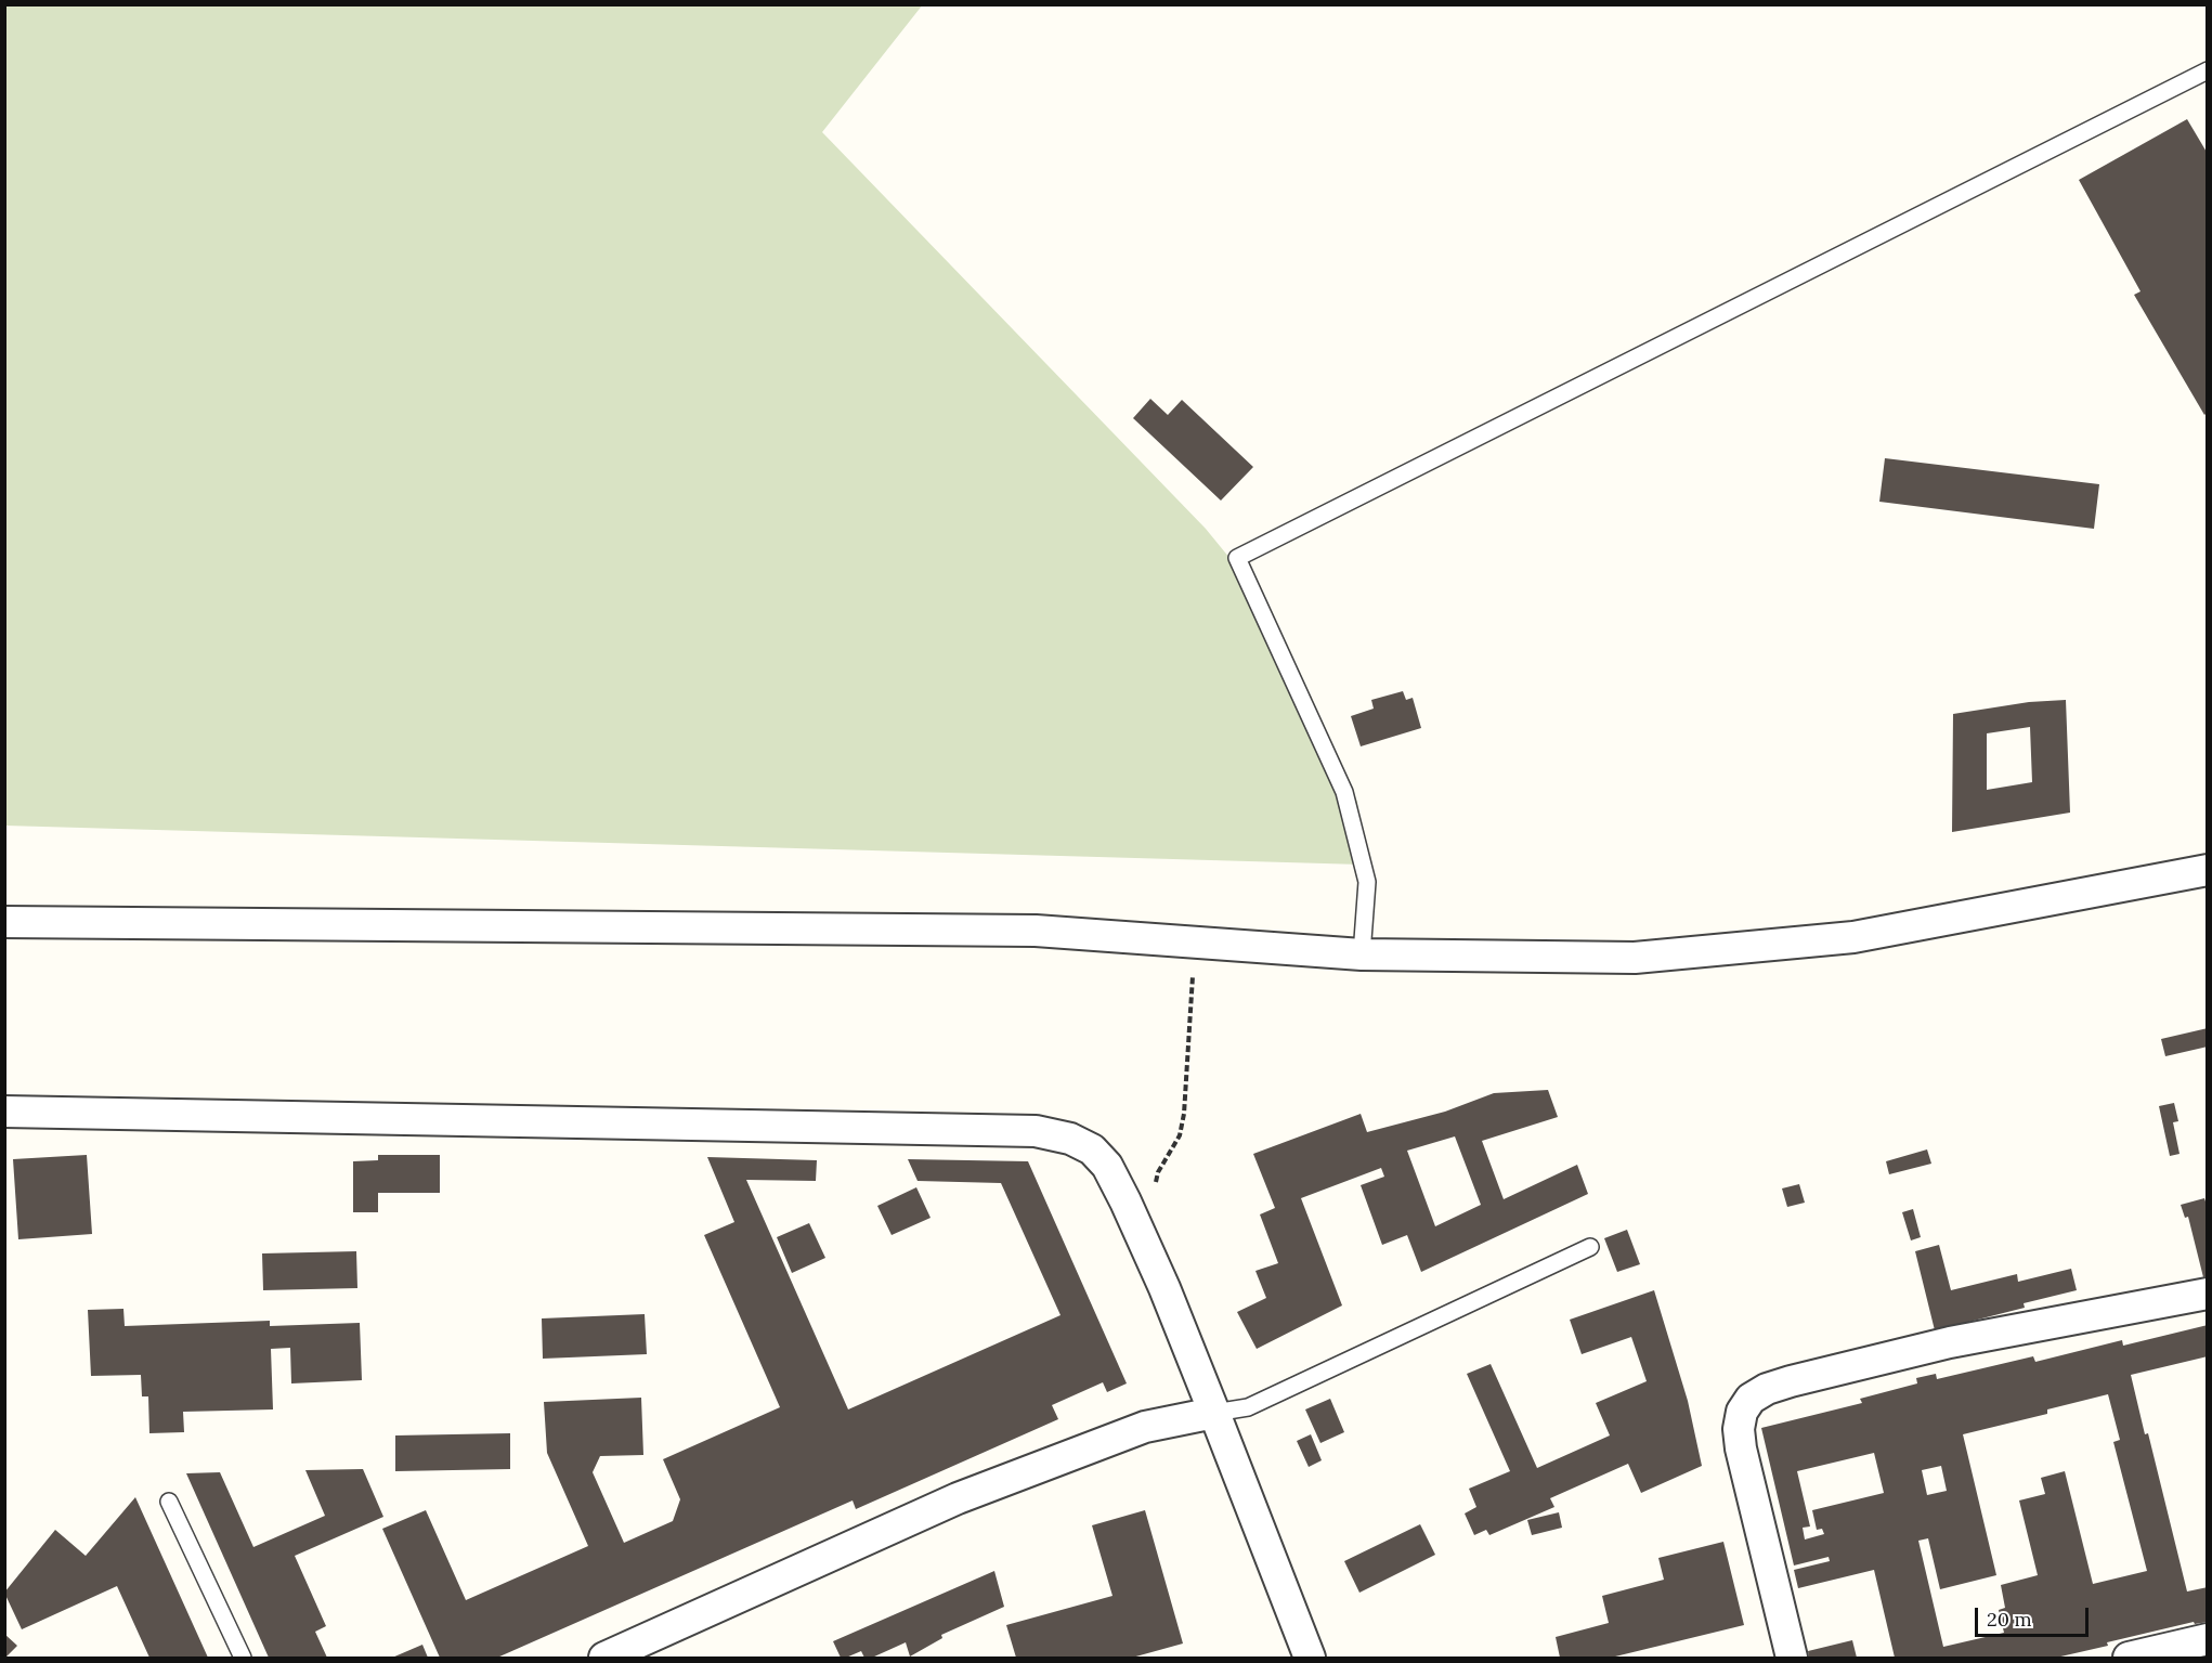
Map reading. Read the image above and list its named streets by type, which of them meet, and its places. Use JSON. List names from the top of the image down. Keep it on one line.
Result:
{"scale_bar":"20 m"}
